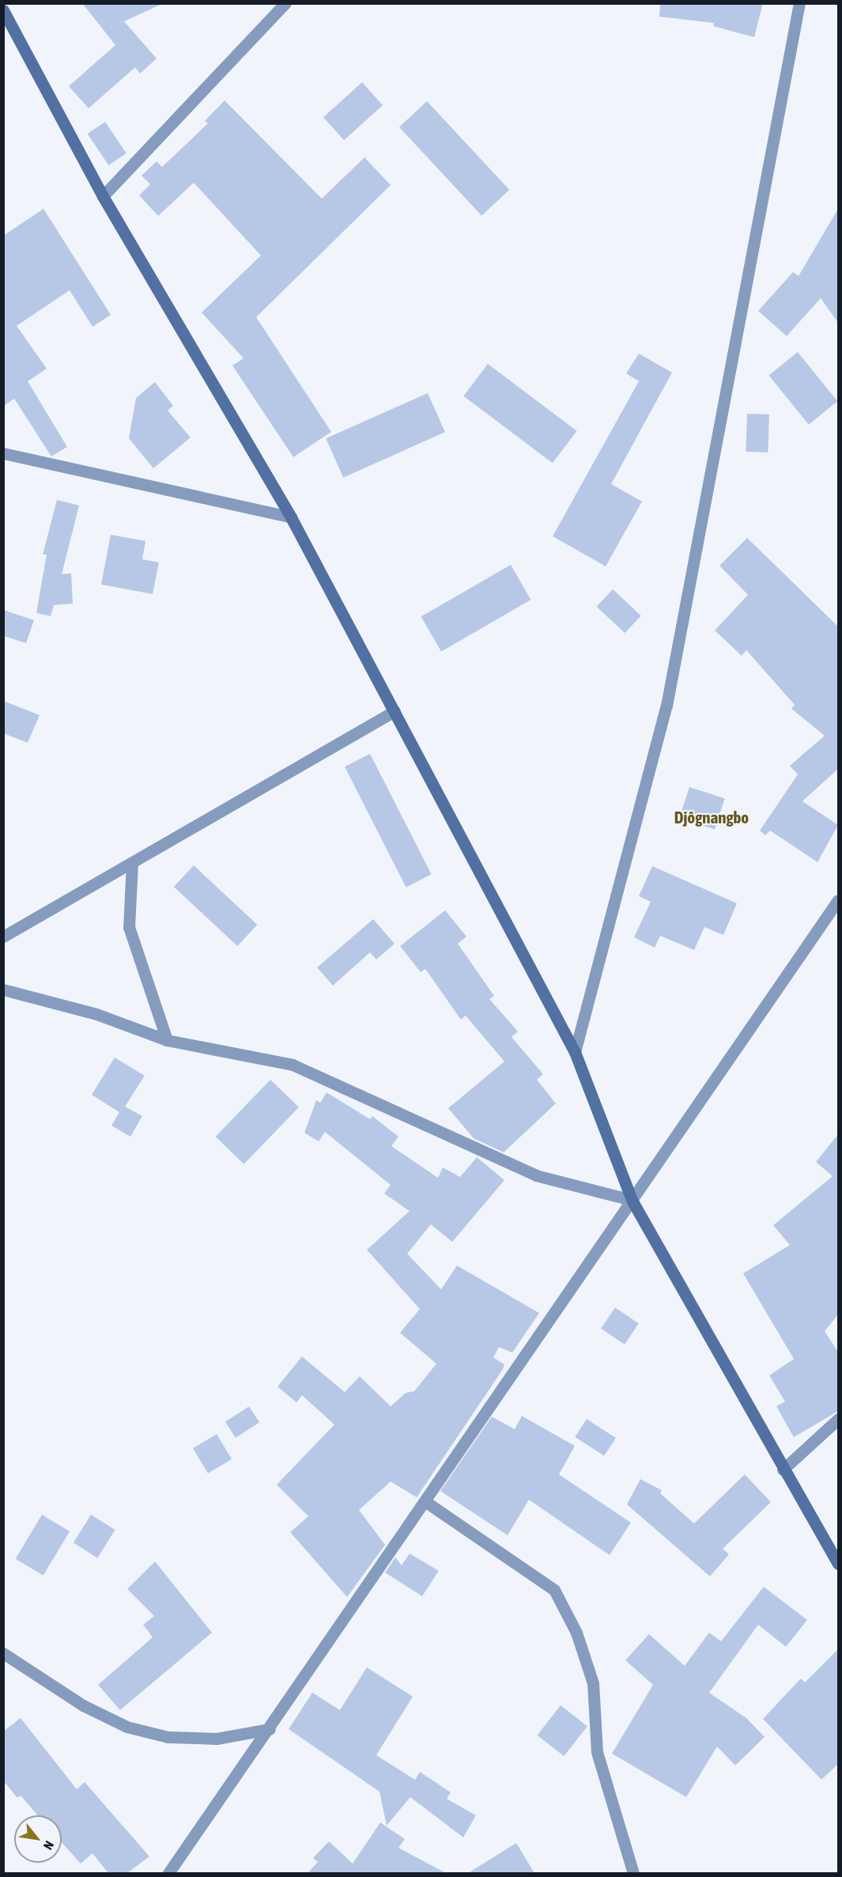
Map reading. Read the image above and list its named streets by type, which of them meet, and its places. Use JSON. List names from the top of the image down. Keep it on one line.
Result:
{"districts":["Djôgnangbo"],"north":"bottom right"}
